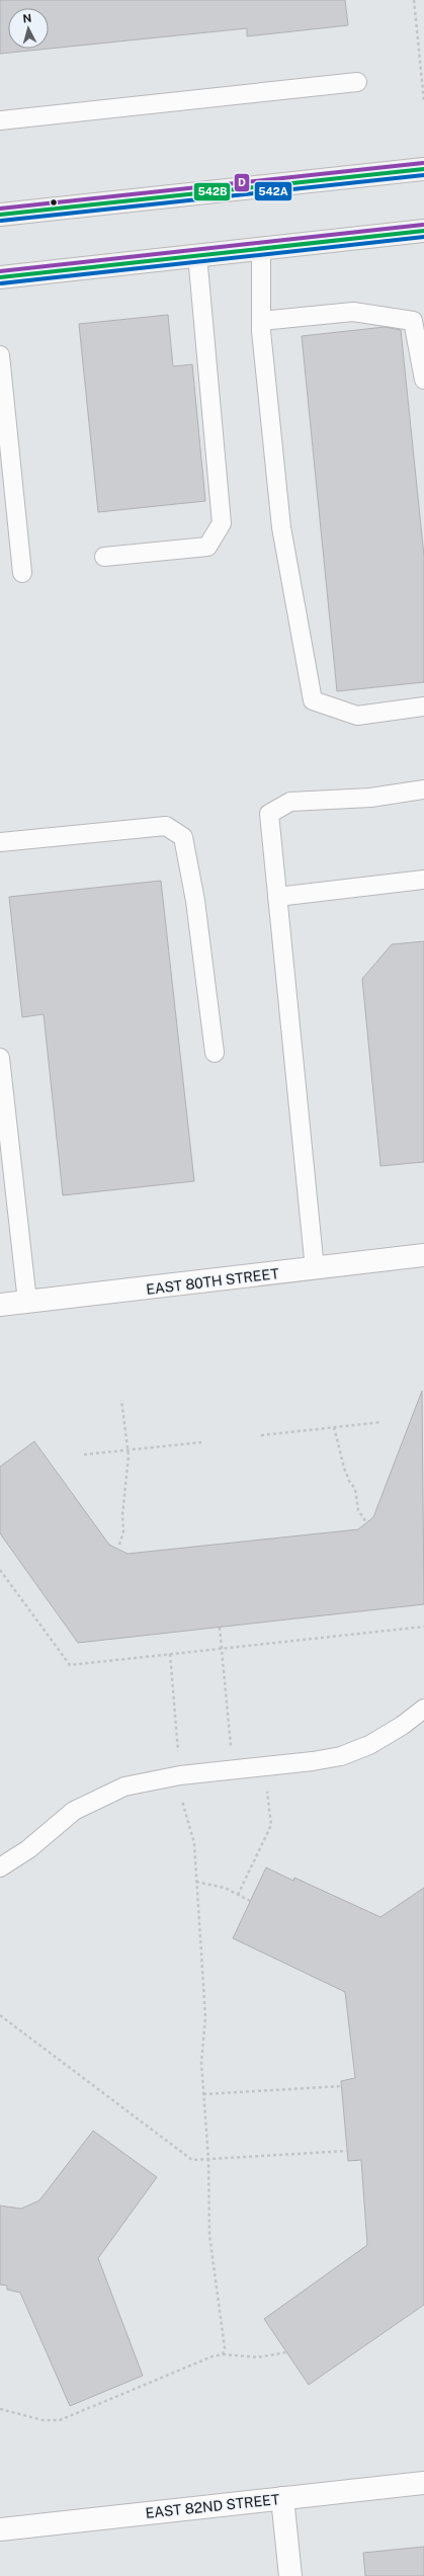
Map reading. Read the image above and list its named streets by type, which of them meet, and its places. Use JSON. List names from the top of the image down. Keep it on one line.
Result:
{"streets":{"street":["EAST 80TH STREET","EAST 82ND STREET"]},"lines":["transit line D","transit line 542B","transit line 542A"],"north":"top"}
